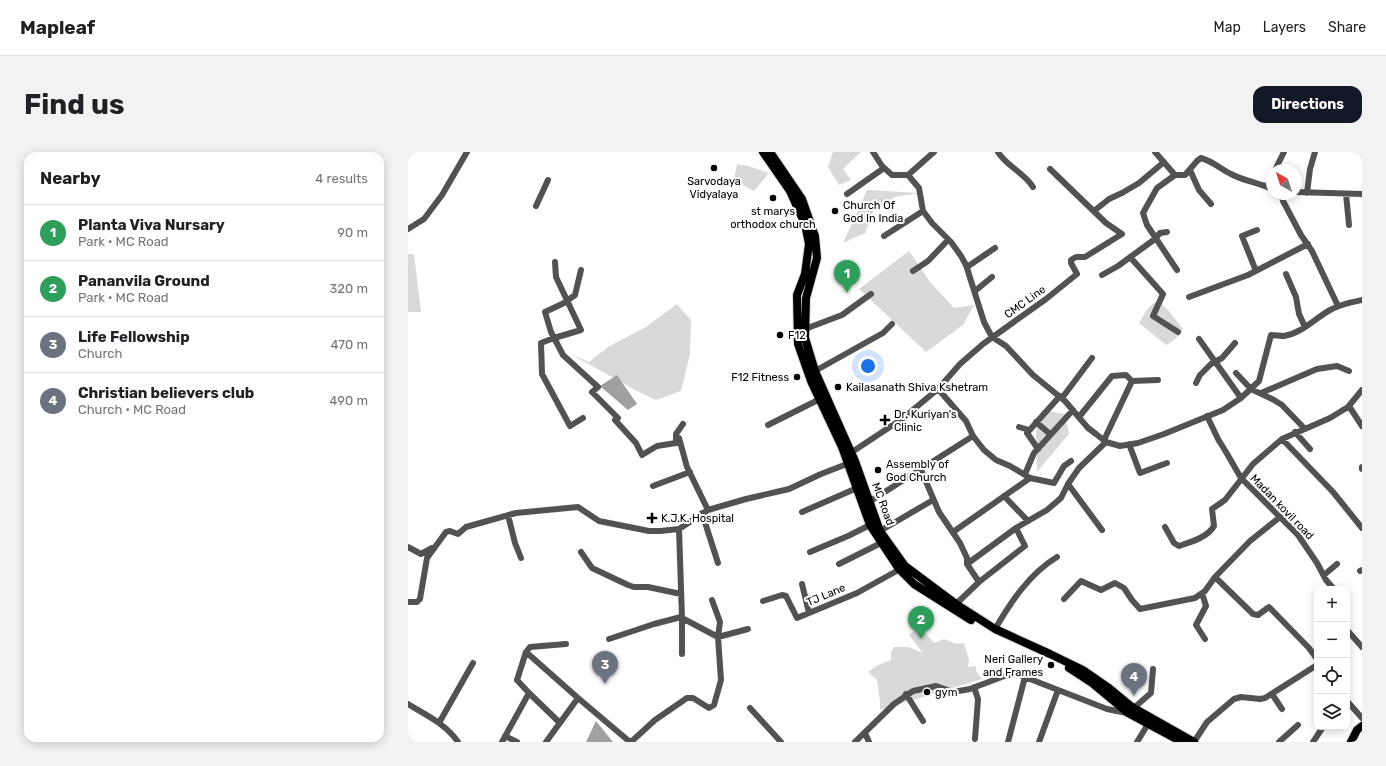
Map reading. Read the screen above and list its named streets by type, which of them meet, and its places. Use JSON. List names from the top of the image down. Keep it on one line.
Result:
{"streets":{"main road":["MC Road"],"street":["CMC Line","Madan kovil road","TJ Lane"]},"crossings":[["CMC Line","MC Road"],["MC Road","TJ Lane"]],"places":{"other":["Sarvodaya Vidyalaya","st marys orthodox church","Church Of God In India","F12","F12 Fitness","Kailasanath Shiva Kshetram","Assembly of God Church","Neri Gallery and Frames","gym"],"health":["Dr. Kuriyan's Clinic","K.J.K. Hospital"]},"north":"top left","page":{"header":"Mapleaf","nav":["Map","Layers","Share"],"buttons":"Directions","title":"Find us","heading":["Nearby","4 results"],"list":[{"mark":"1","name":"Planta Viva Nursary","note":"Park · MC Road","value":"90 m"},{"mark":"2","name":"Pananvila Ground","note":"Park · MC Road","value":"320 m"},{"mark":"3","name":"Life Fellowship","note":"Church","value":"470 m"},{"mark":"4","name":"Christian believers club","note":"Church · MC Road","value":"490 m"}],"pins":["1","2","3","4"],"map_buttons":["+","−"]}}
